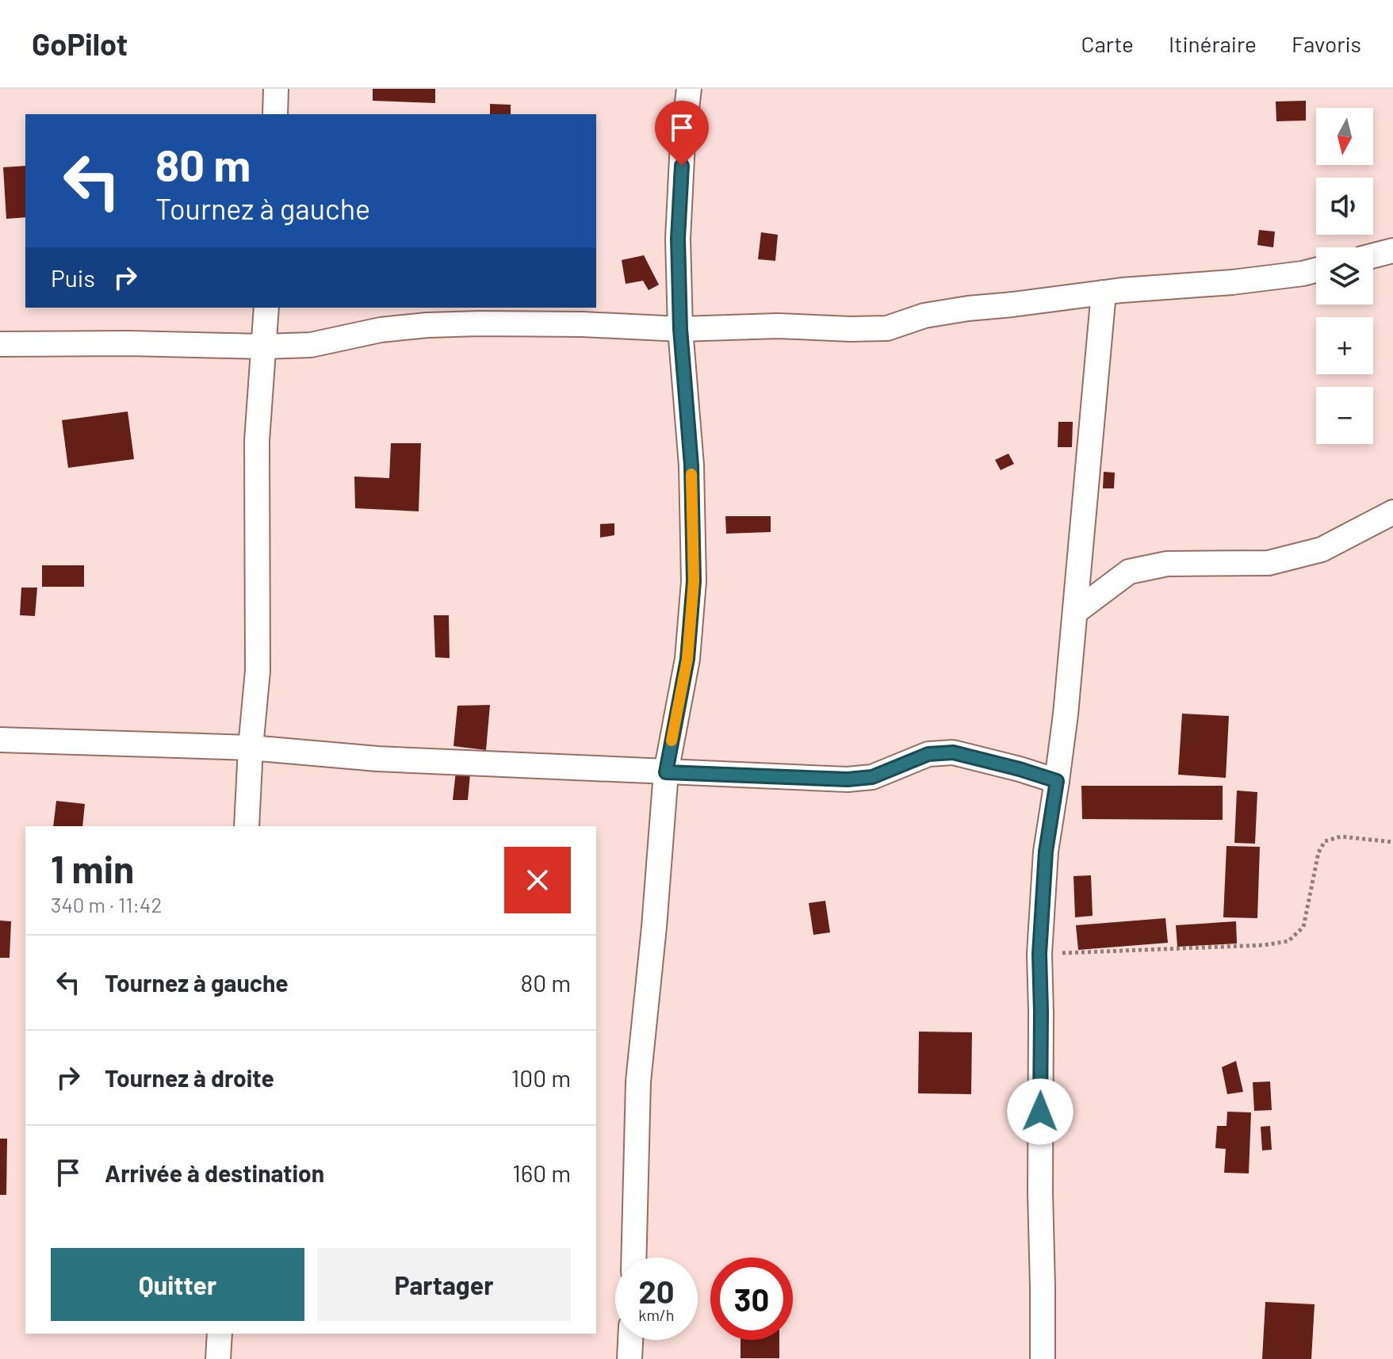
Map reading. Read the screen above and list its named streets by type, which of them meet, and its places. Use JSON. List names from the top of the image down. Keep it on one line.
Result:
{"north":"bottom","page":{"header":"GoPilot","nav":["Carte","Itinéraire","Favoris"],"map_buttons":["+","−"],"turn":["80 m","Tournez à gauche"],"then":"Puis","heading":["1 min","340 m · 11:42"],"list":[{"name":"Tournez à gauche","value":"80 m"},{"name":"Tournez à droite","value":"100 m"},{"name":"Arrivée à destination","value":"160 m"}],"buttons":["Quitter","Partager"],"speed":"20 km/h","limit":"30"}}
